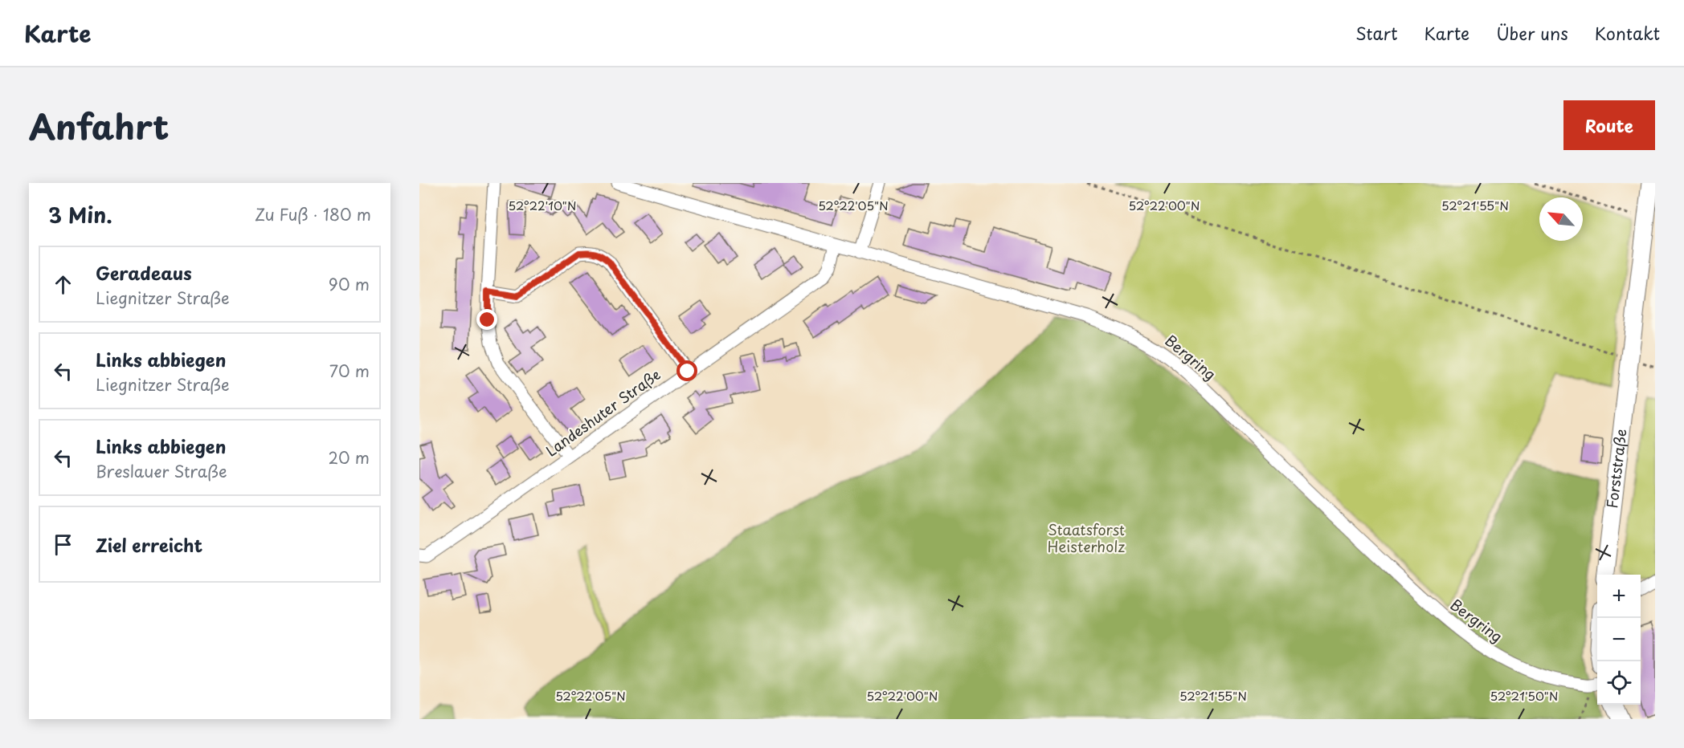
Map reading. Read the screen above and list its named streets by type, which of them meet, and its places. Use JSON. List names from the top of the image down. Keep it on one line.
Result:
{"streets":{"street":["Bergring","Landeshuter Straße","Forststraße"]},"crossings":[["Bergring","Landeshuter Straße"]],"parks":["Staatsforst Heisterholz"],"north":"top left","page":{"header":"Karte","nav":["Start","Karte","Über uns","Kontakt"],"title":"Anfahrt","buttons":"Route","heading":["3 Min.","Zu Fuß · 180 m"],"list":[["Geradeaus","Liegnitzer Straße","90 m"],["Links abbiegen","Liegnitzer Straße","70 m"],["Links abbiegen","Breslauer Straße","20 m"],"Ziel erreicht"],"map_buttons":["+","−"]},"coordinates":["52°22'10\"N","52°22'05\"N","52°22'00\"N","52°21'55\"N","52°21'50\"N"]}
